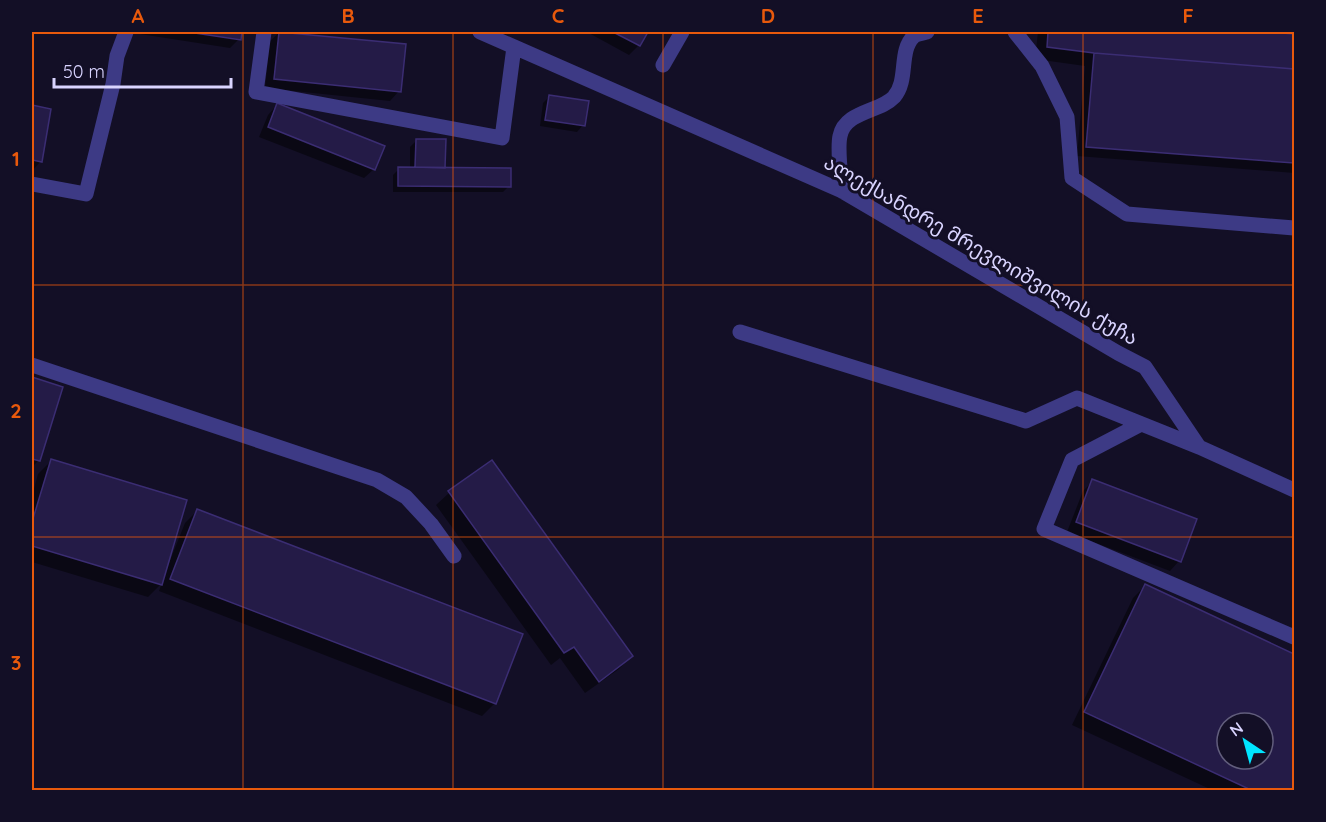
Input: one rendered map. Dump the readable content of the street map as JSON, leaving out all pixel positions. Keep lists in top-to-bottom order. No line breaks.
{"streets":{"lane":["ალექსანდრე მრევლიშვილის ქუჩა"]},"scale_bar":"50 m","north":"top left","grid":{"columns":["A","B","C","D","E","F"],"rows":["1","2","3"]}}
